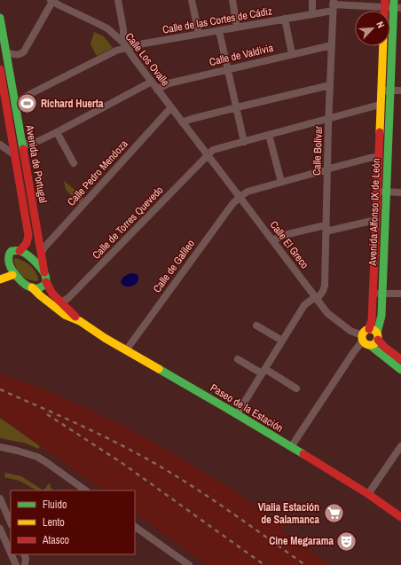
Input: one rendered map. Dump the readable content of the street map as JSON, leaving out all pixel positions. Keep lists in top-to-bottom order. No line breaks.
{"streets":{"main road":["Avenida de Portugal","Avenida Alfonso IX de León","Paseo de la Estación"],"street":["Calle de las Cortes de Cádiz","Calle de Valdivia","Calle Los Ovalle","Calle Bolívar","Calle Pedro Mendoza","Calle de Torres Quevedo","Calle El Greco","Calle de Galileo"]},"crossings":[["Calle de las Cortes de Cádiz","Calle Los Ovalle"],["Calle de las Cortes de Cádiz","Calle Bolívar"],["Calle de las Cortes de Cádiz","Avenida de Portugal"],["Calle de las Cortes de Cádiz","Avenida Alfonso IX de León"],["Calle de Valdivia","Calle Los Ovalle"],["Calle de Valdivia","Calle Bolívar"],["Calle Los Ovalle","Calle Pedro Mendoza"],["Calle Los Ovalle","Calle de Torres Quevedo"],["Calle Los Ovalle","Calle El Greco"],["Calle Bolívar","Calle de Torres Quevedo"],["Calle Bolívar","Calle El Greco"],["Avenida de Portugal","Calle Pedro Mendoza"],["Avenida de Portugal","Paseo de la Estación"],["Avenida Alfonso IX de León","Calle de Torres Quevedo"],["Avenida Alfonso IX de León","Calle El Greco"],["Calle de Torres Quevedo","Calle El Greco"],["Calle de Torres Quevedo","Paseo de la Estación"],["Calle El Greco","Calle de Galileo"],["Calle de Galileo","Paseo de la Estación"]],"places":{"sports":["Richard Huerta"],"supermarket":["Vialia Estación de Salamanca"],"theatre":["Cine Megarama"]},"legend":["Fluido","Lento","Atasco"],"north":"top right"}
